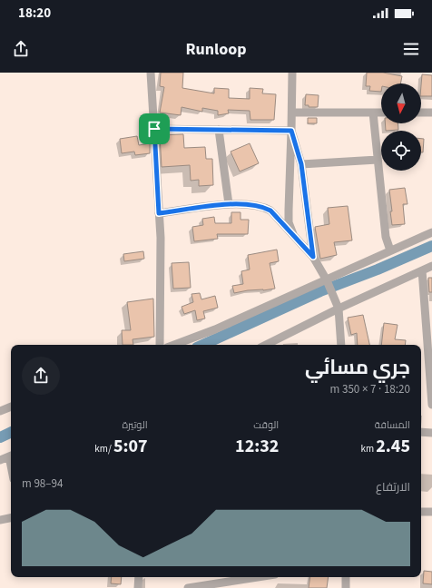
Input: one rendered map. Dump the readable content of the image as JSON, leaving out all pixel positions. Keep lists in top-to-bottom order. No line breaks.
{"north":"bottom","page":{"status":"18:20","header":"Runloop","heading":["جري مسائي","18:20 · 7 × 350 m"],"stats":[["المسافة","2.45 km"],["الوقت","12:32"],["الوتيرة","5:07 /km"]],"chart":["الارتفاع","94–98 m"]}}
